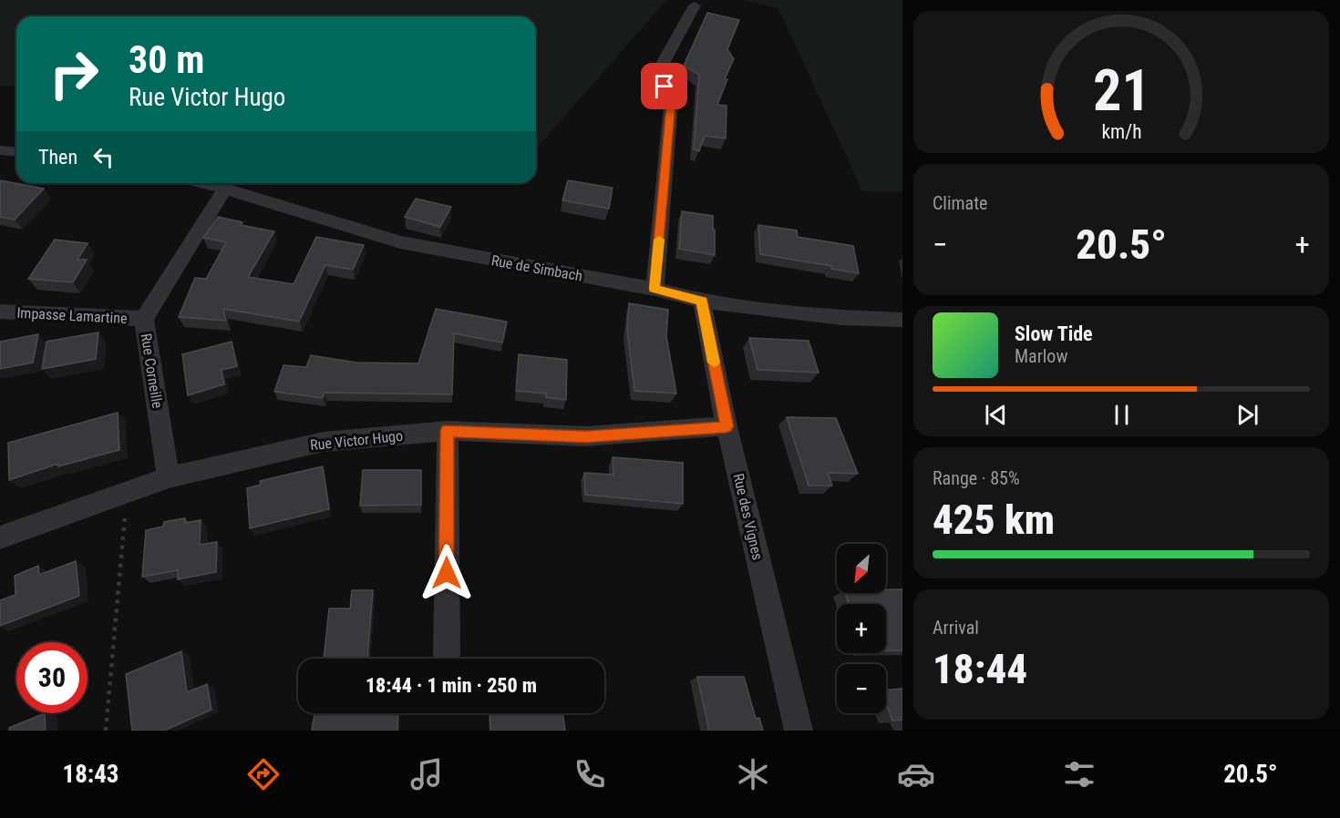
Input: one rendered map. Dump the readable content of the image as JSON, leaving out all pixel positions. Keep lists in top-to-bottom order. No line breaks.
{"streets":{"street":["Rue de Simbach","Impasse Lamartine","Rue Corneille","Rue Victor Hugo","Rue des Vignes"]},"crossings":[["Rue de Simbach","Rue Corneille"],["Rue de Simbach","Rue des Vignes"],["Impasse Lamartine","Rue Corneille"],["Rue Corneille","Rue Victor Hugo"],["Rue Victor Hugo","Rue des Vignes"]],"north":"bottom left","page":{"turn":["30 m","Rue Victor Hugo"],"then":"Then","tile":["Climate",["Range · 85%","425 km"],["Arrival","18:44"]],"heat":["−","20.5°","+"],"song":["Slow Tide","Marlow"],"map_buttons":["+","−"],"limit":"30","trip":"18:44 · 1 min · 250 m","tabs":["18:43","20.5°"],"gauge":["21","km/h"]}}
